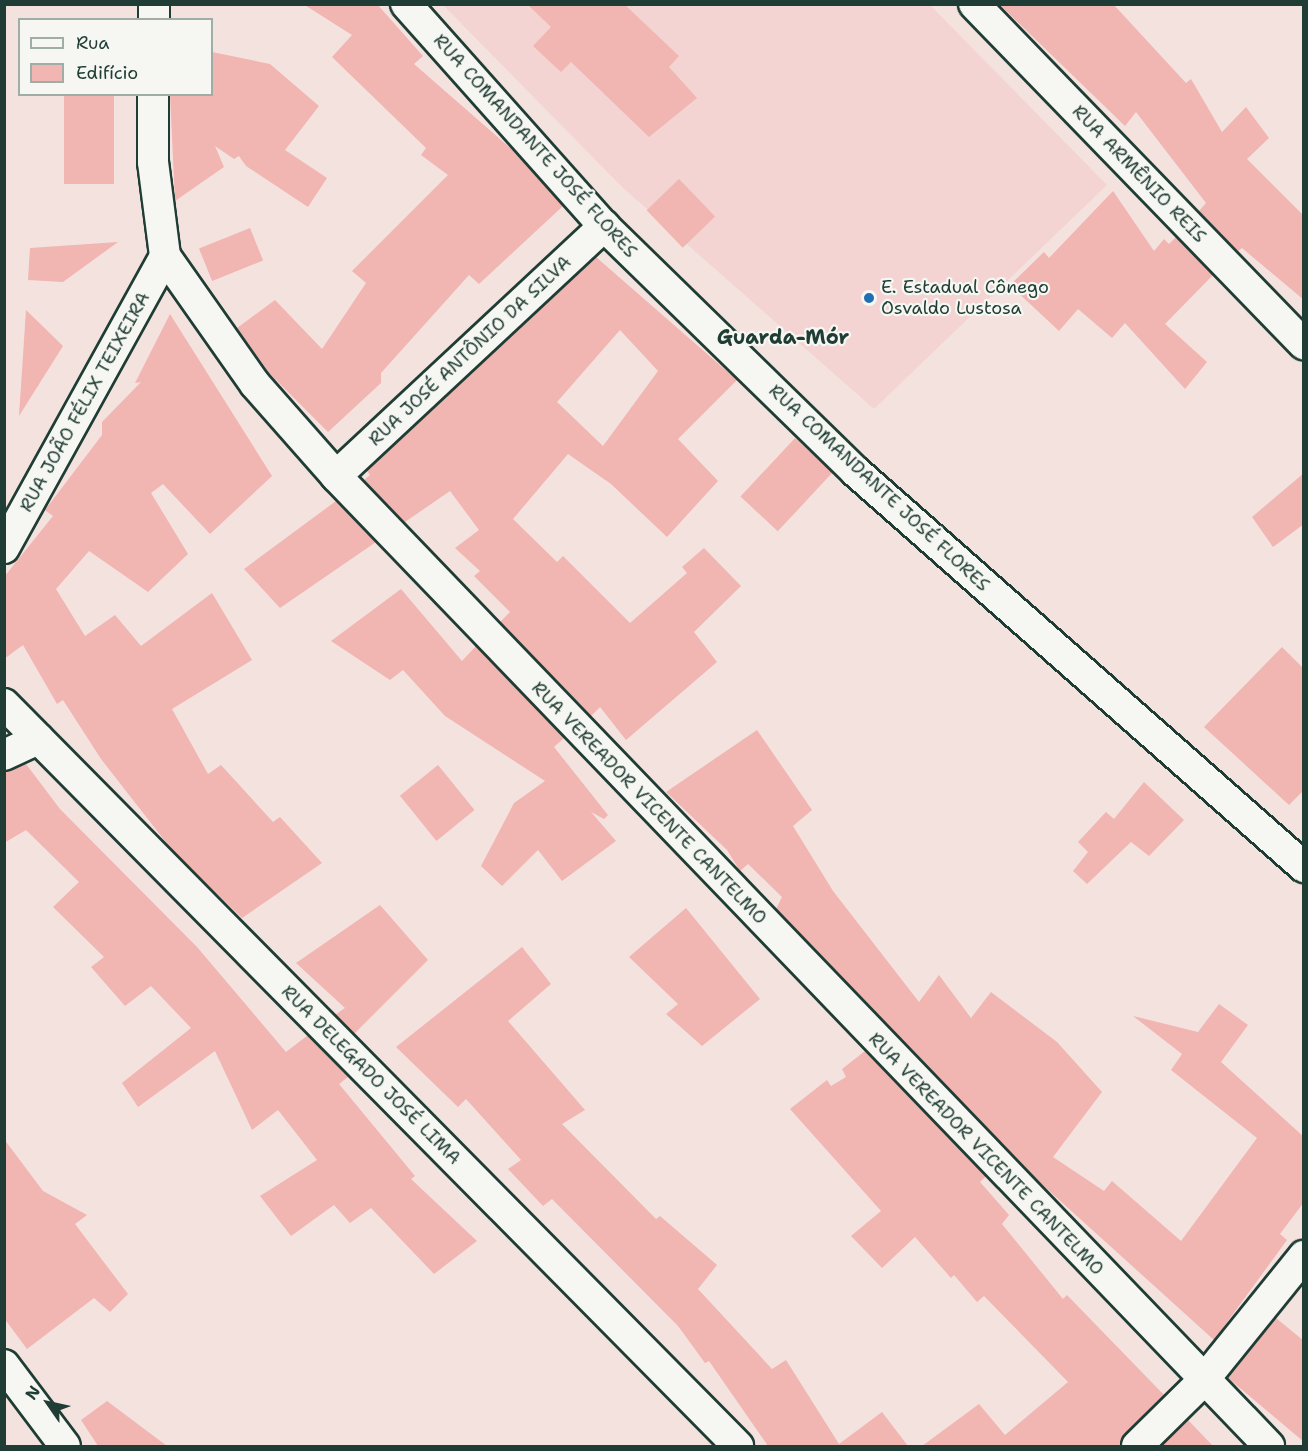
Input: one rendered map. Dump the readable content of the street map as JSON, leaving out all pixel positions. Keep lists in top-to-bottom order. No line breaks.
{"streets":{"street":["RUA COMANDANTE JOSÉ FLORES","RUA ARMÊNIO REIS","RUA JOSÉ ANTÔNIO DA SILVA","RUA JOÃO FÉLIX TEIXEIRA","RUA VEREADOR VICENTE CANTELMO","RUA DELEGADO JOSÉ LIMA"]},"crossings":[["RUA COMANDANTE JOSÉ FLORES","RUA JOSÉ ANTÔNIO DA SILVA"],["RUA JOSÉ ANTÔNIO DA SILVA","RUA VEREADOR VICENTE CANTELMO"],["RUA JOÃO FÉLIX TEIXEIRA","RUA VEREADOR VICENTE CANTELMO"]],"districts":["Guarda-Mór"],"places":["E. Estadual Cônego Osvaldo Lustosa"],"legend":["Rua","Edifício"],"north":"top left"}
